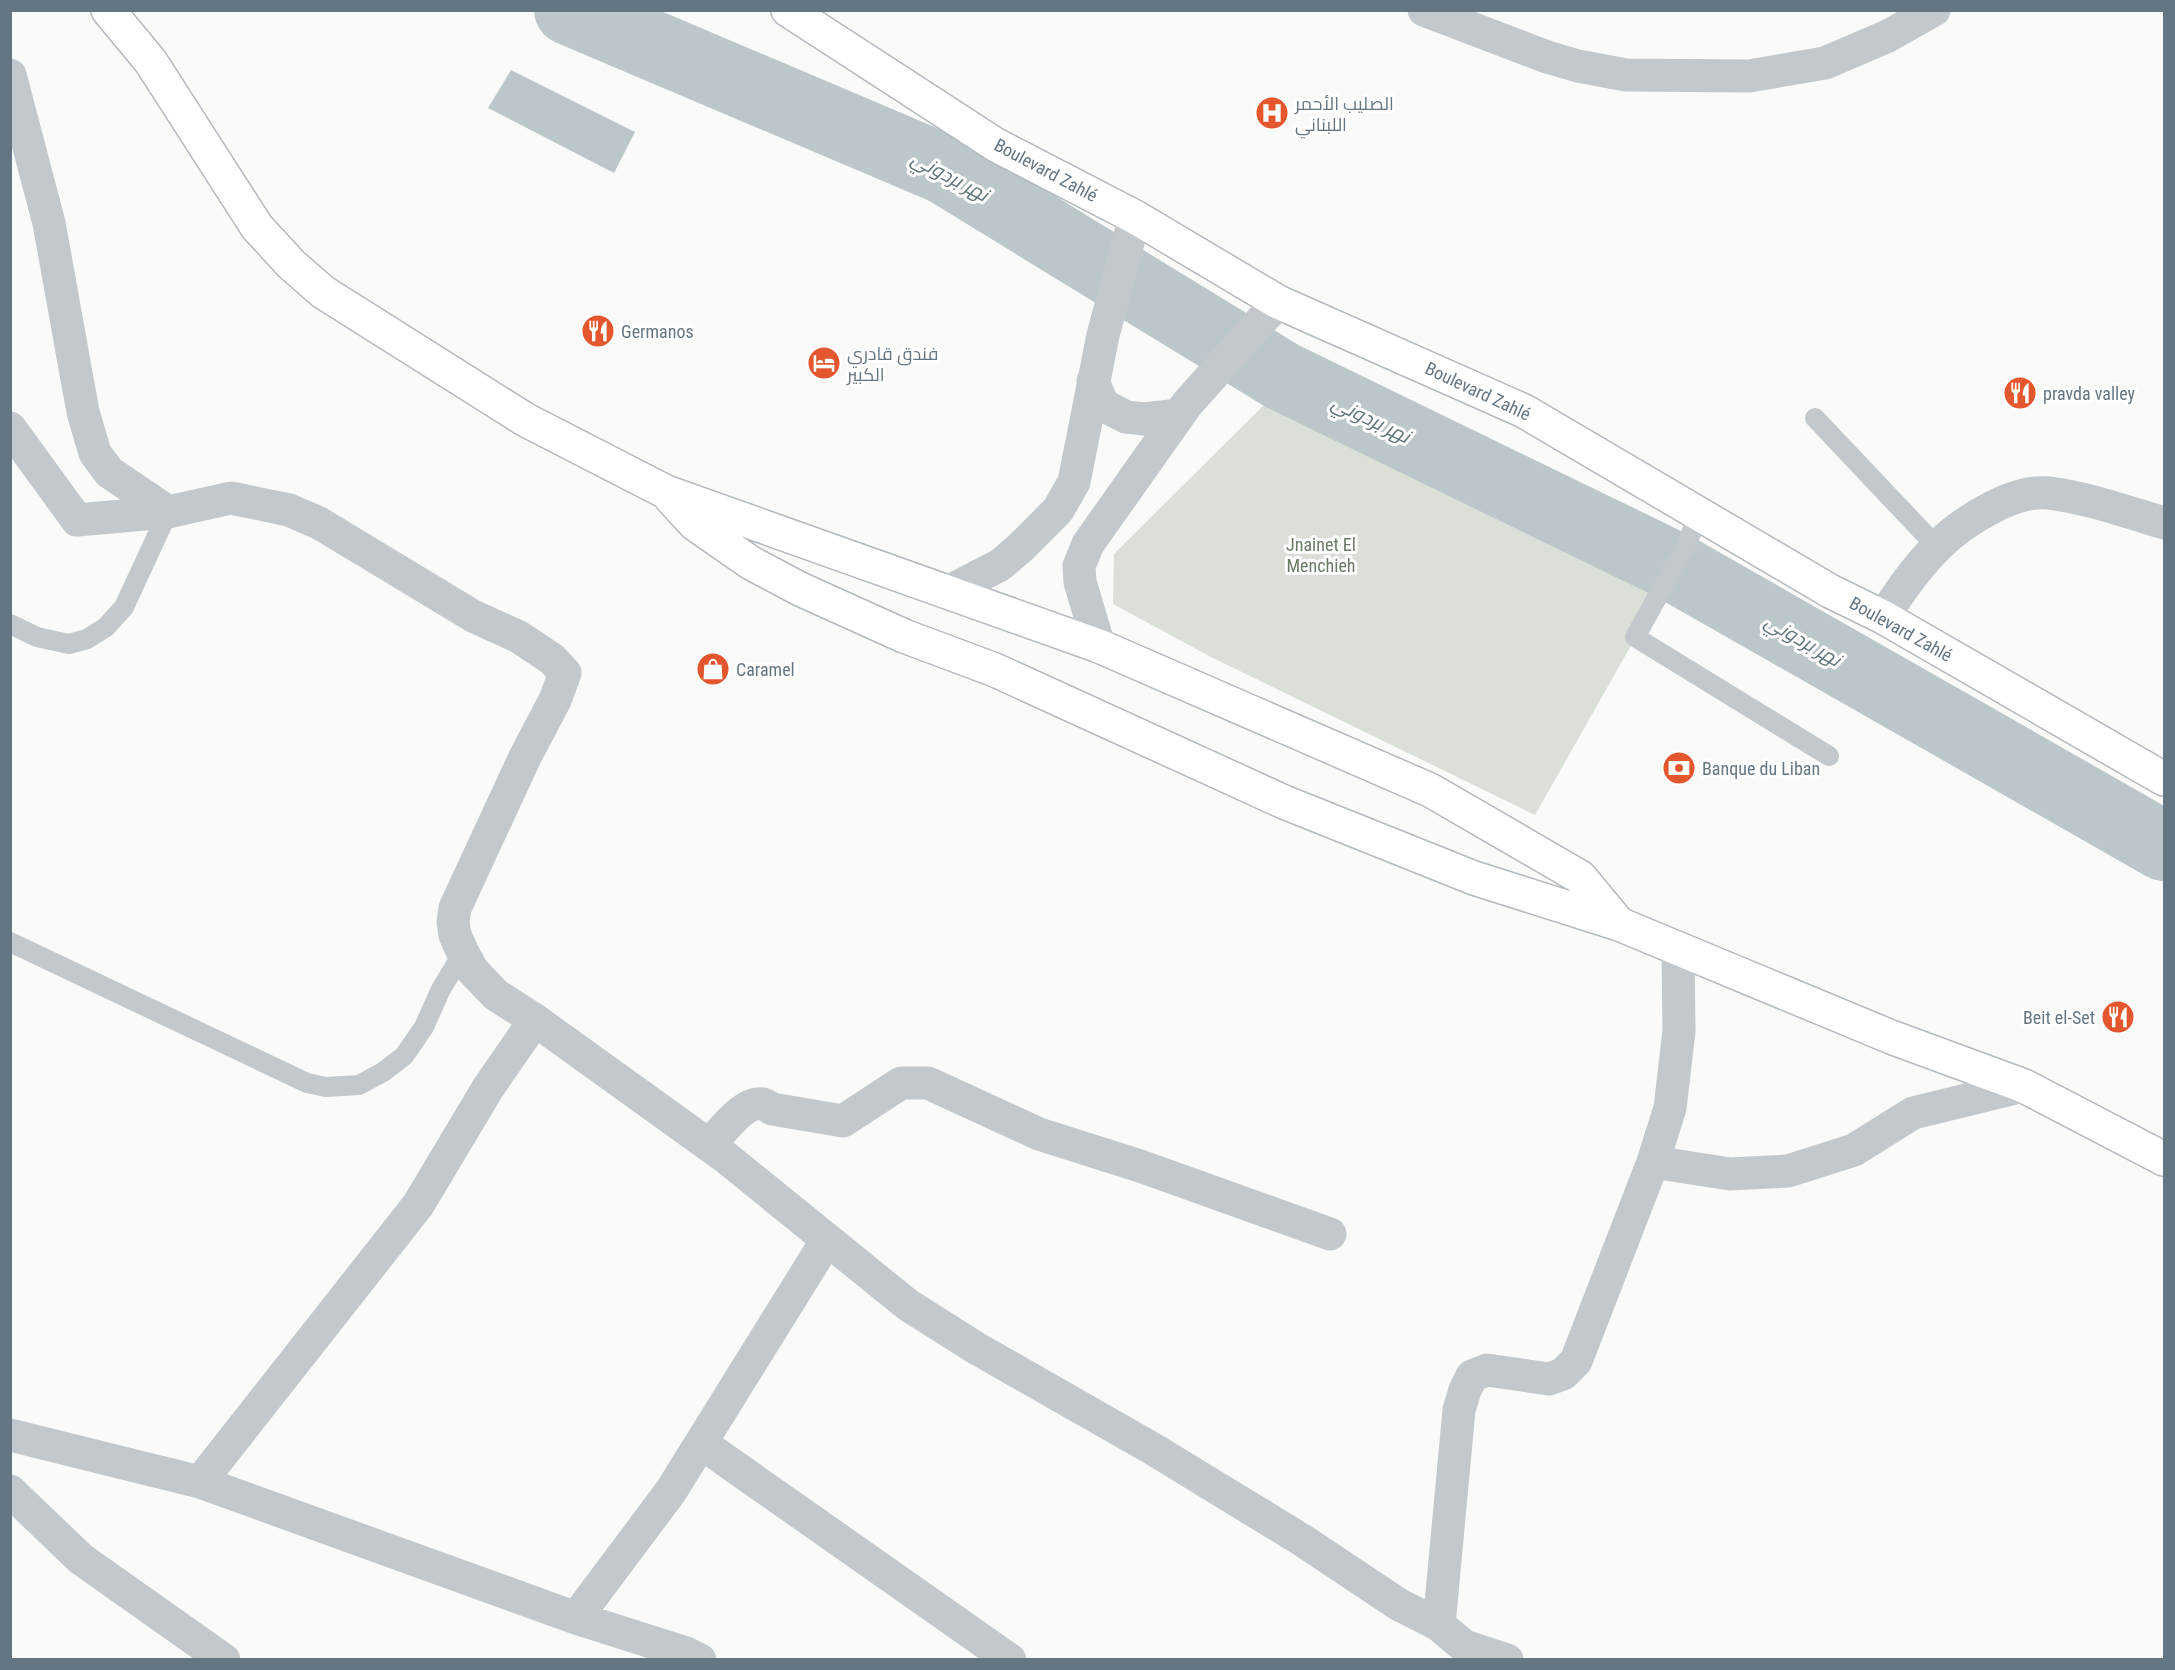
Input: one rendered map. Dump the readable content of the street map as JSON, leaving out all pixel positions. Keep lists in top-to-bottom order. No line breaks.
{"streets":{"main road":["Boulevard Zahlé"]},"water":["نهر بردوني"],"parks":["Jnainet El Menchieh"],"places":{"hospital":["الصليب الأحمر اللبناني"],"restaurant":["Germanos","pravda valley","Beit el-Set"],"hotel":["فندق قادري الكبير"],"shop":["Caramel"],"bank":["Banque du Liban"]}}
